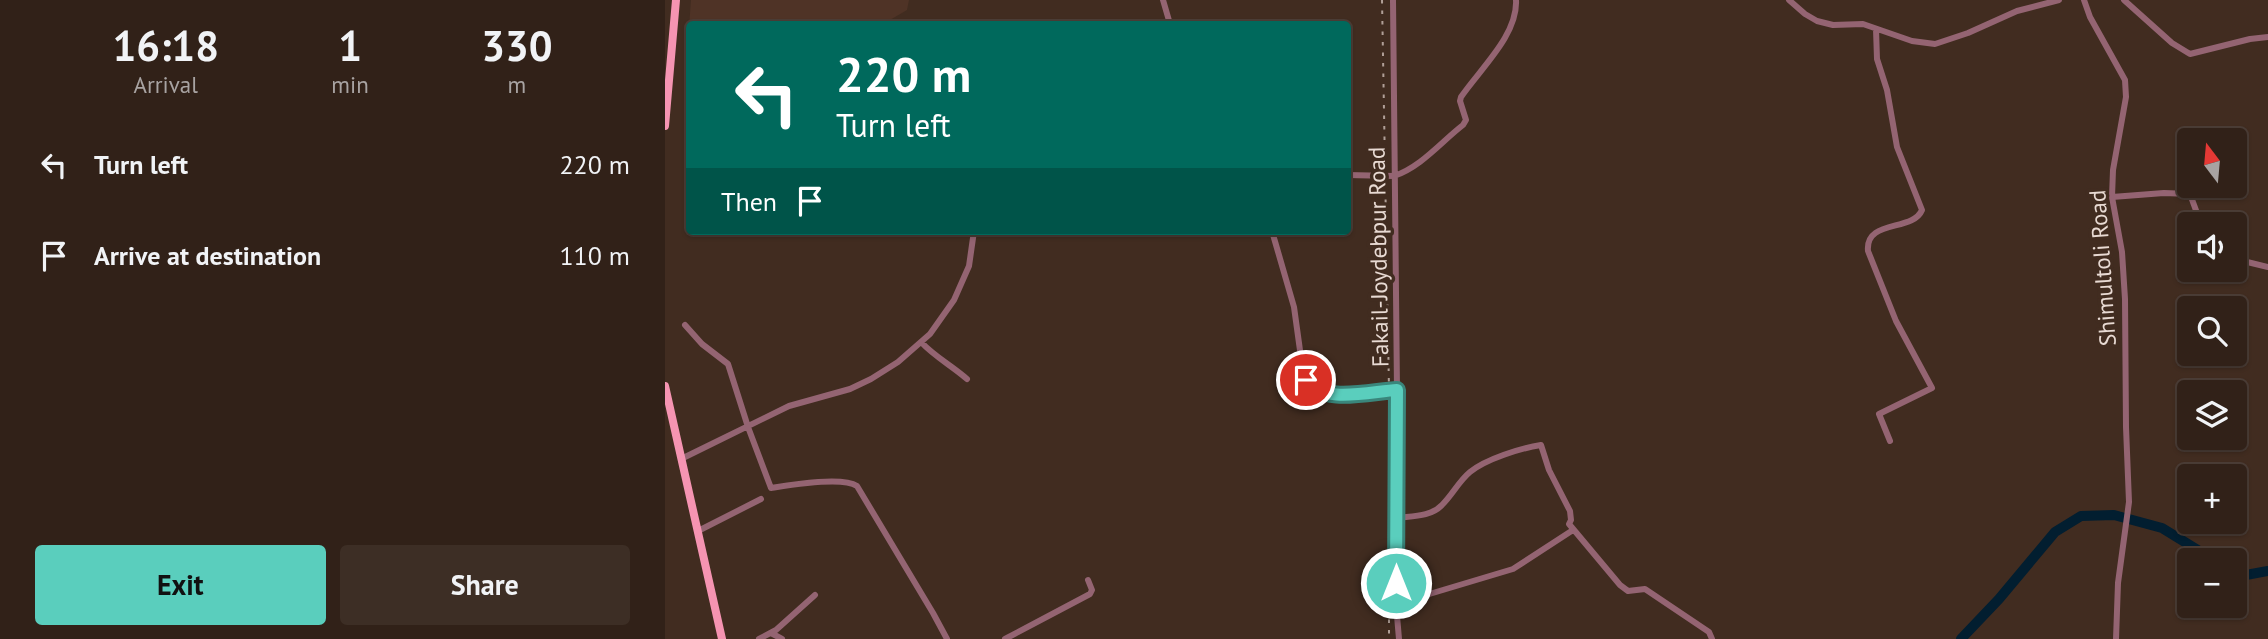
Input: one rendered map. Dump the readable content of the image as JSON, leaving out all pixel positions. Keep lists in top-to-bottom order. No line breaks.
{"streets":{"street":["Fakail-Joydebpur Road","Shimultoli Road"]},"north":"top","page":{"eta":["16:18","Arrival","1","min","330","m"],"turn":["220 m","Turn left"],"list":[{"name":"Turn left","value":"220 m"},{"name":"Arrive at destination","value":"110 m"}],"map_buttons":["+","−"],"then":"Then","buttons":["Exit","Share"]}}
